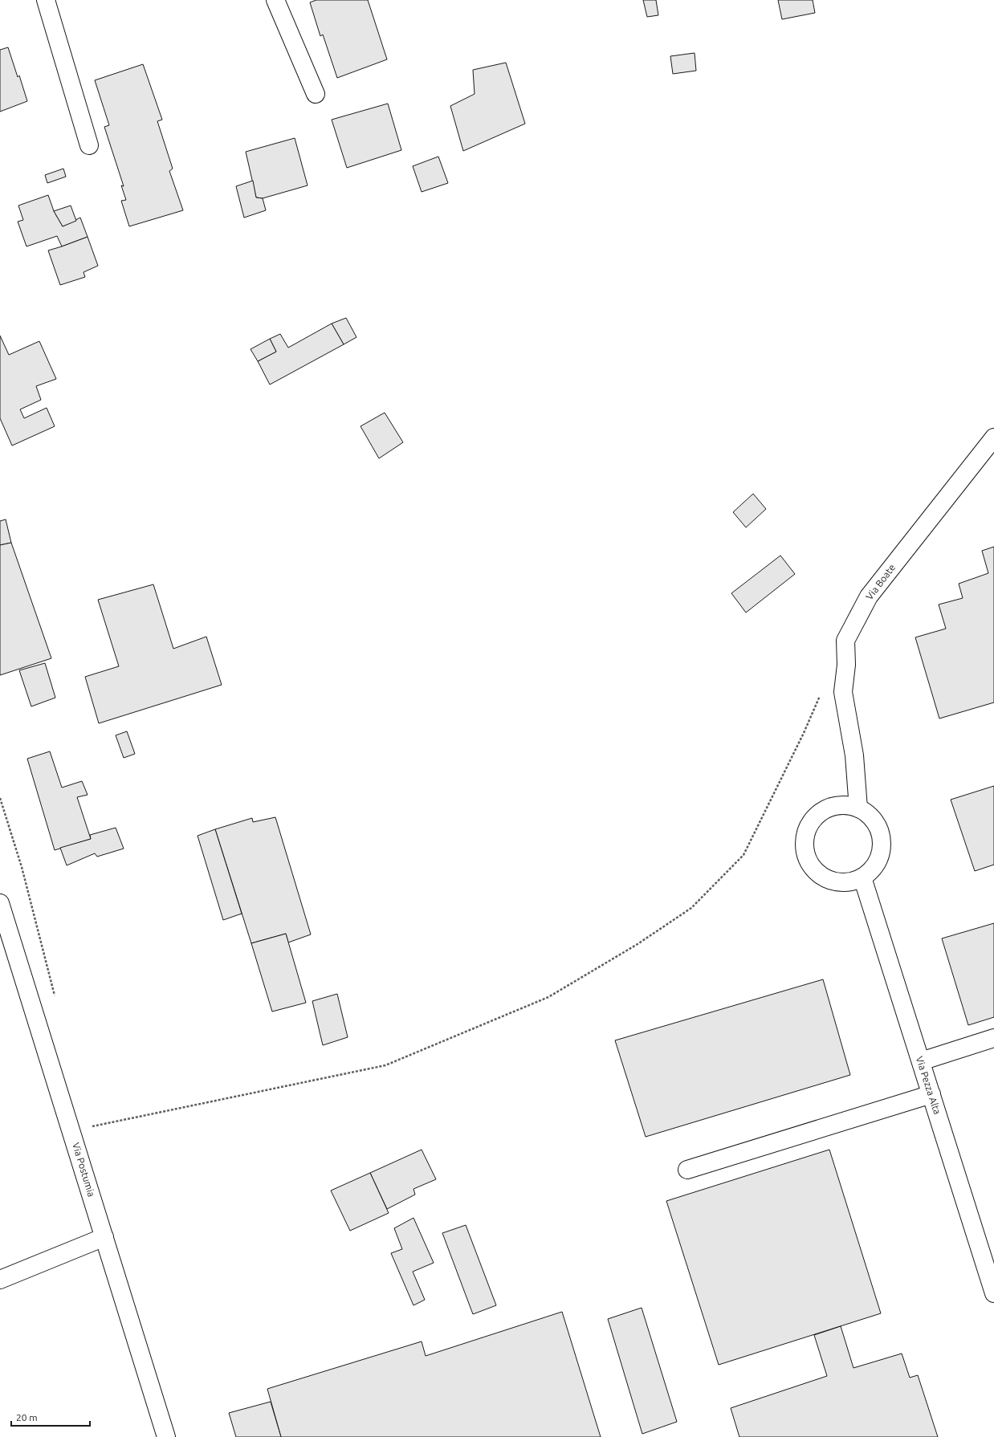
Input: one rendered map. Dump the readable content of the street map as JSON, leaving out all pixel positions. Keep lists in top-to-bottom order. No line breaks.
{"streets":{"street":["Via Boate","Via Pezza Alta","Via Postumia"]},"crossings":[["Via Boate","Via Pezza Alta"]],"scale_bar":"20 m"}
